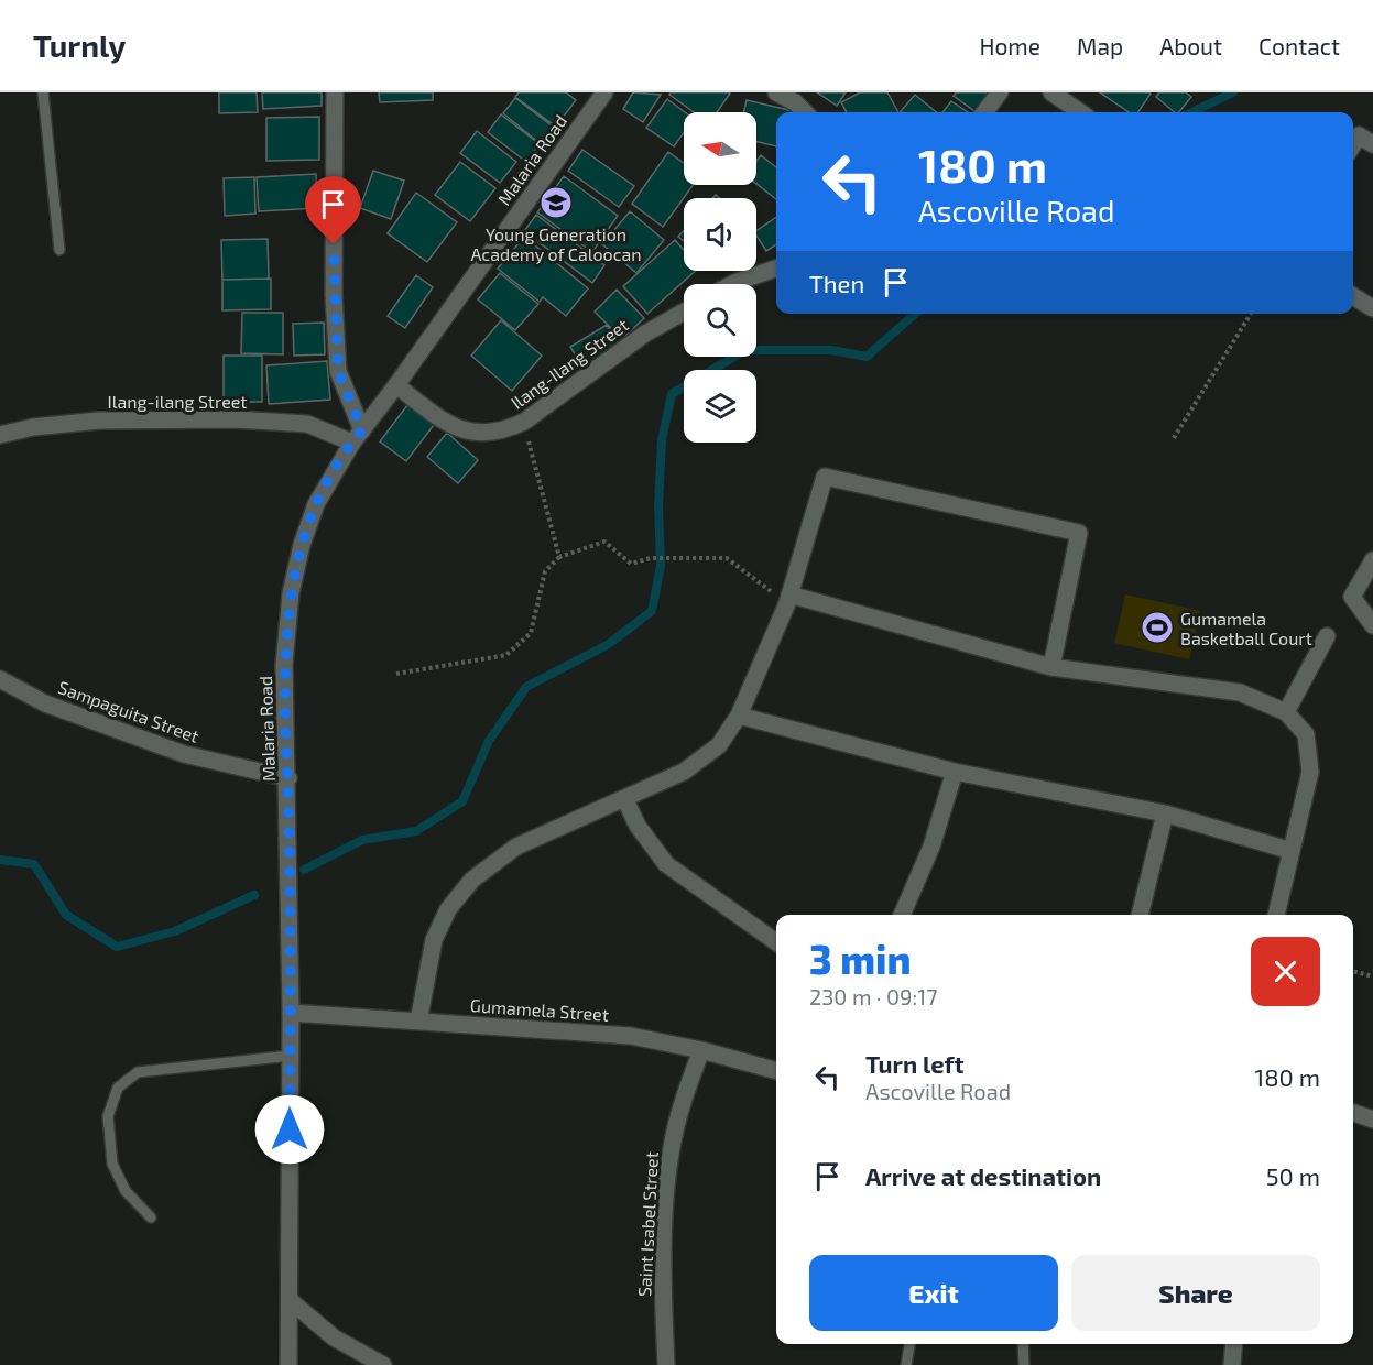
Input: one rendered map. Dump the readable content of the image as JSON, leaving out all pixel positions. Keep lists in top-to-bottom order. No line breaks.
{"streets":{"street":["Malaria Road","Ilang-Ilang Street","Ilang-ilang Street","Sampaguita Street","Gumamela Street","Saint Isabel Street"]},"crossings":[["Malaria Road","Ilang-Ilang Street"],["Malaria Road","Ilang-ilang Street"],["Malaria Road","Sampaguita Street"],["Malaria Road","Gumamela Street"],["Gumamela Street","Saint Isabel Street"]],"places":{"school or university":["Young Generation Academy of Caloocan"],"sports":["Gumamela Basketball Court"]},"north":"left","page":{"header":"Turnly","nav":["Home","Map","About","Contact"],"turn":["180 m","Ascoville Road"],"then":"Then","heading":["3 min","230 m · 09:17"],"list":[{"name":"Turn left","note":"Ascoville Road","value":"180 m"},{"name":"Arrive at destination","value":"50 m"}],"buttons":["Exit","Share"]}}
